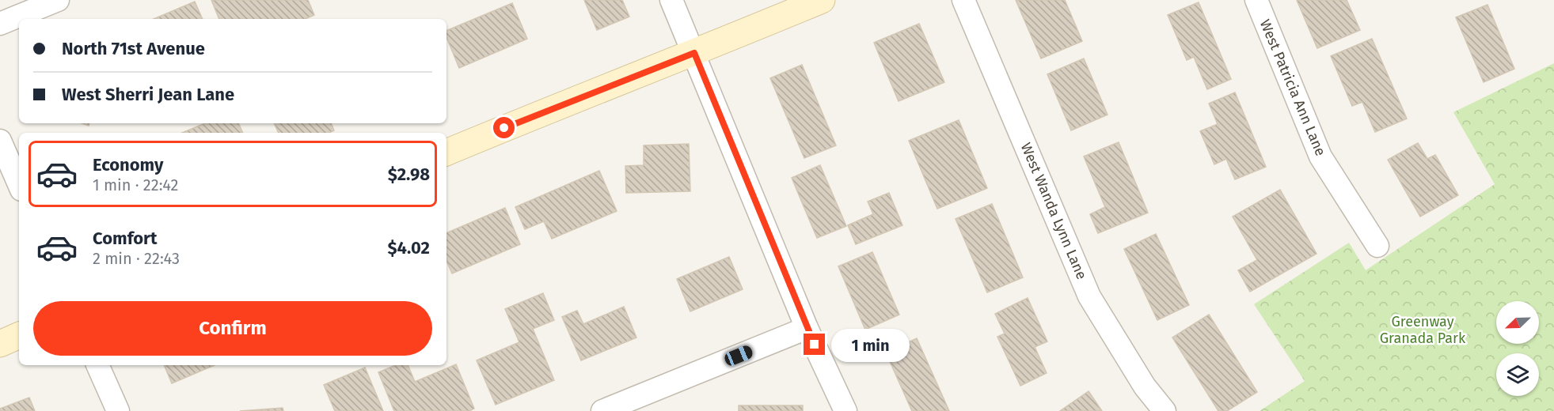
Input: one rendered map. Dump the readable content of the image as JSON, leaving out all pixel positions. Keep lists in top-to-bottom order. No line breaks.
{"streets":{"street":["West Patricia Ann Lane","West Wanda Lynn Lane"]},"parks":["Greenway Granada Park"],"north":"bottom left","page":{"banner":["North 71st Avenue","West Sherri Jean Lane"],"list":[{"name":"Economy","note":"1 min · 22:42","value":"$2.98"},{"name":"Comfort","note":"2 min · 22:43","value":"$4.02"}],"buttons":"Confirm","bubble":"1 min"}}
